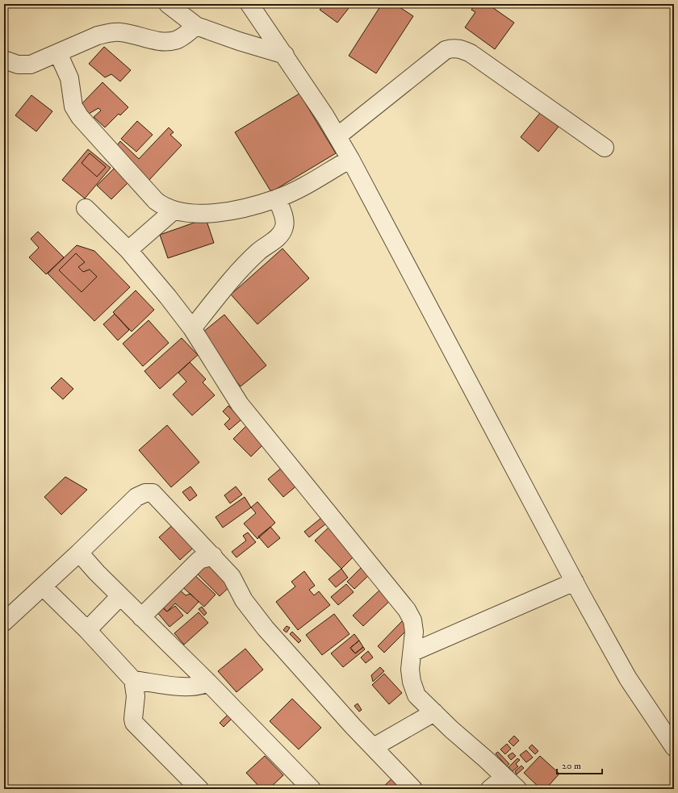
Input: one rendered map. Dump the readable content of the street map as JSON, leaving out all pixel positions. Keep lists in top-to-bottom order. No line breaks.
{"scale_bar":"20 m"}
